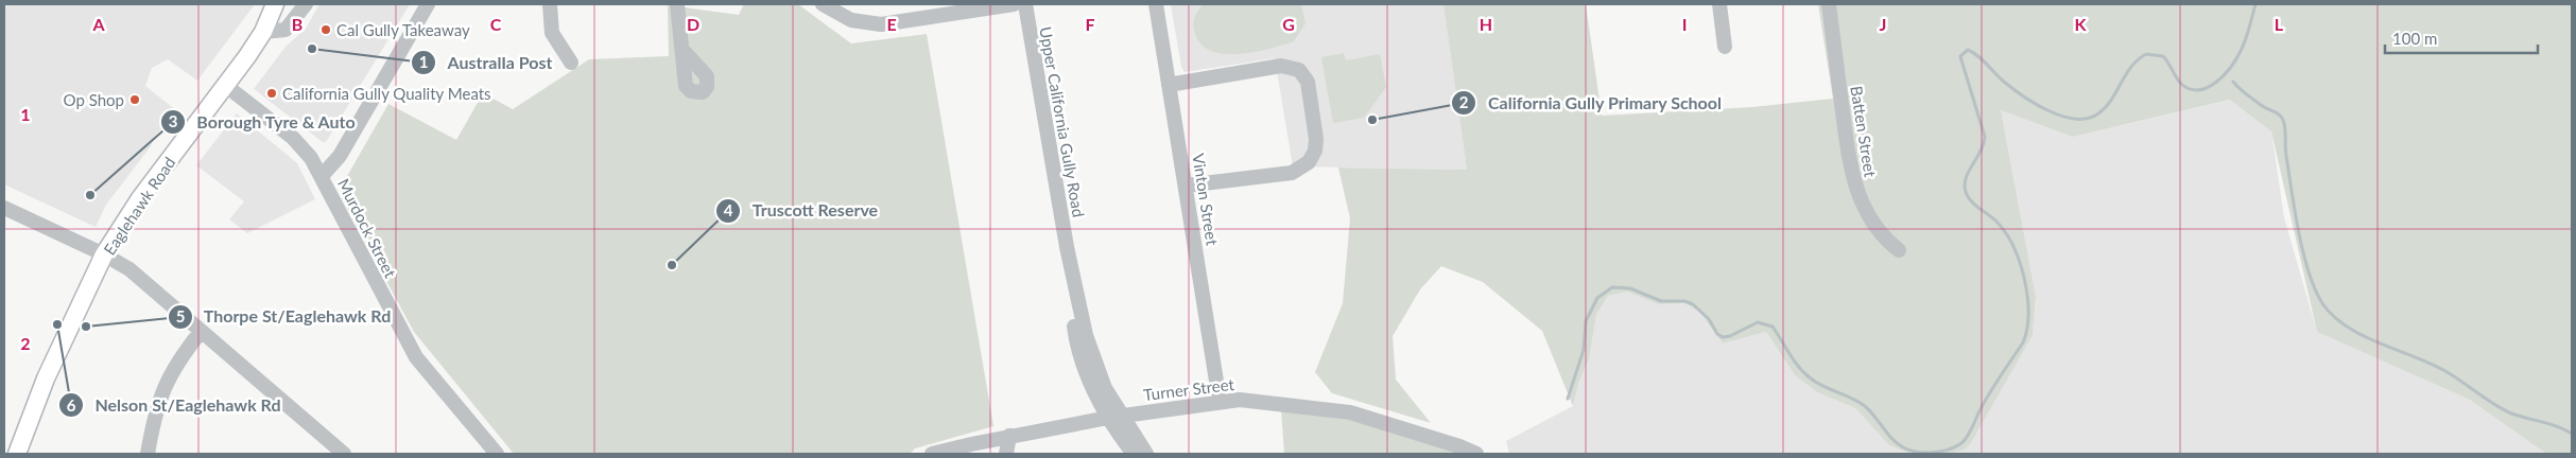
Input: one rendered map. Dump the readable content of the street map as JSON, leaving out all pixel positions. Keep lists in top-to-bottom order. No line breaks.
{"streets":{"main road":["Eaglehawk Road"],"street":["Upper California Gully Road","Batten Street","Vinton Street","Murdock Street","Turner Street"]},"crossings":[["Upper California Gully Road","Turner Street"],["Vinton Street","Turner Street"],["Eaglehawk Road","Murdock Street"]],"places":["Cal Gully Takeaway","AustralIa Post","California Gully Quality Meats","Op Shop","California Gully Primary School","Borough Tyre & Auto","Truscott Reserve","Nelson St/Eaglehawk Rd","Thorpe St/Eaglehawk Rd"],"scale_bar":"100 m","grid":{"columns":["A","B","C","D","E","F","G","H","I","J","K","L"],"rows":["1","2"]}}
